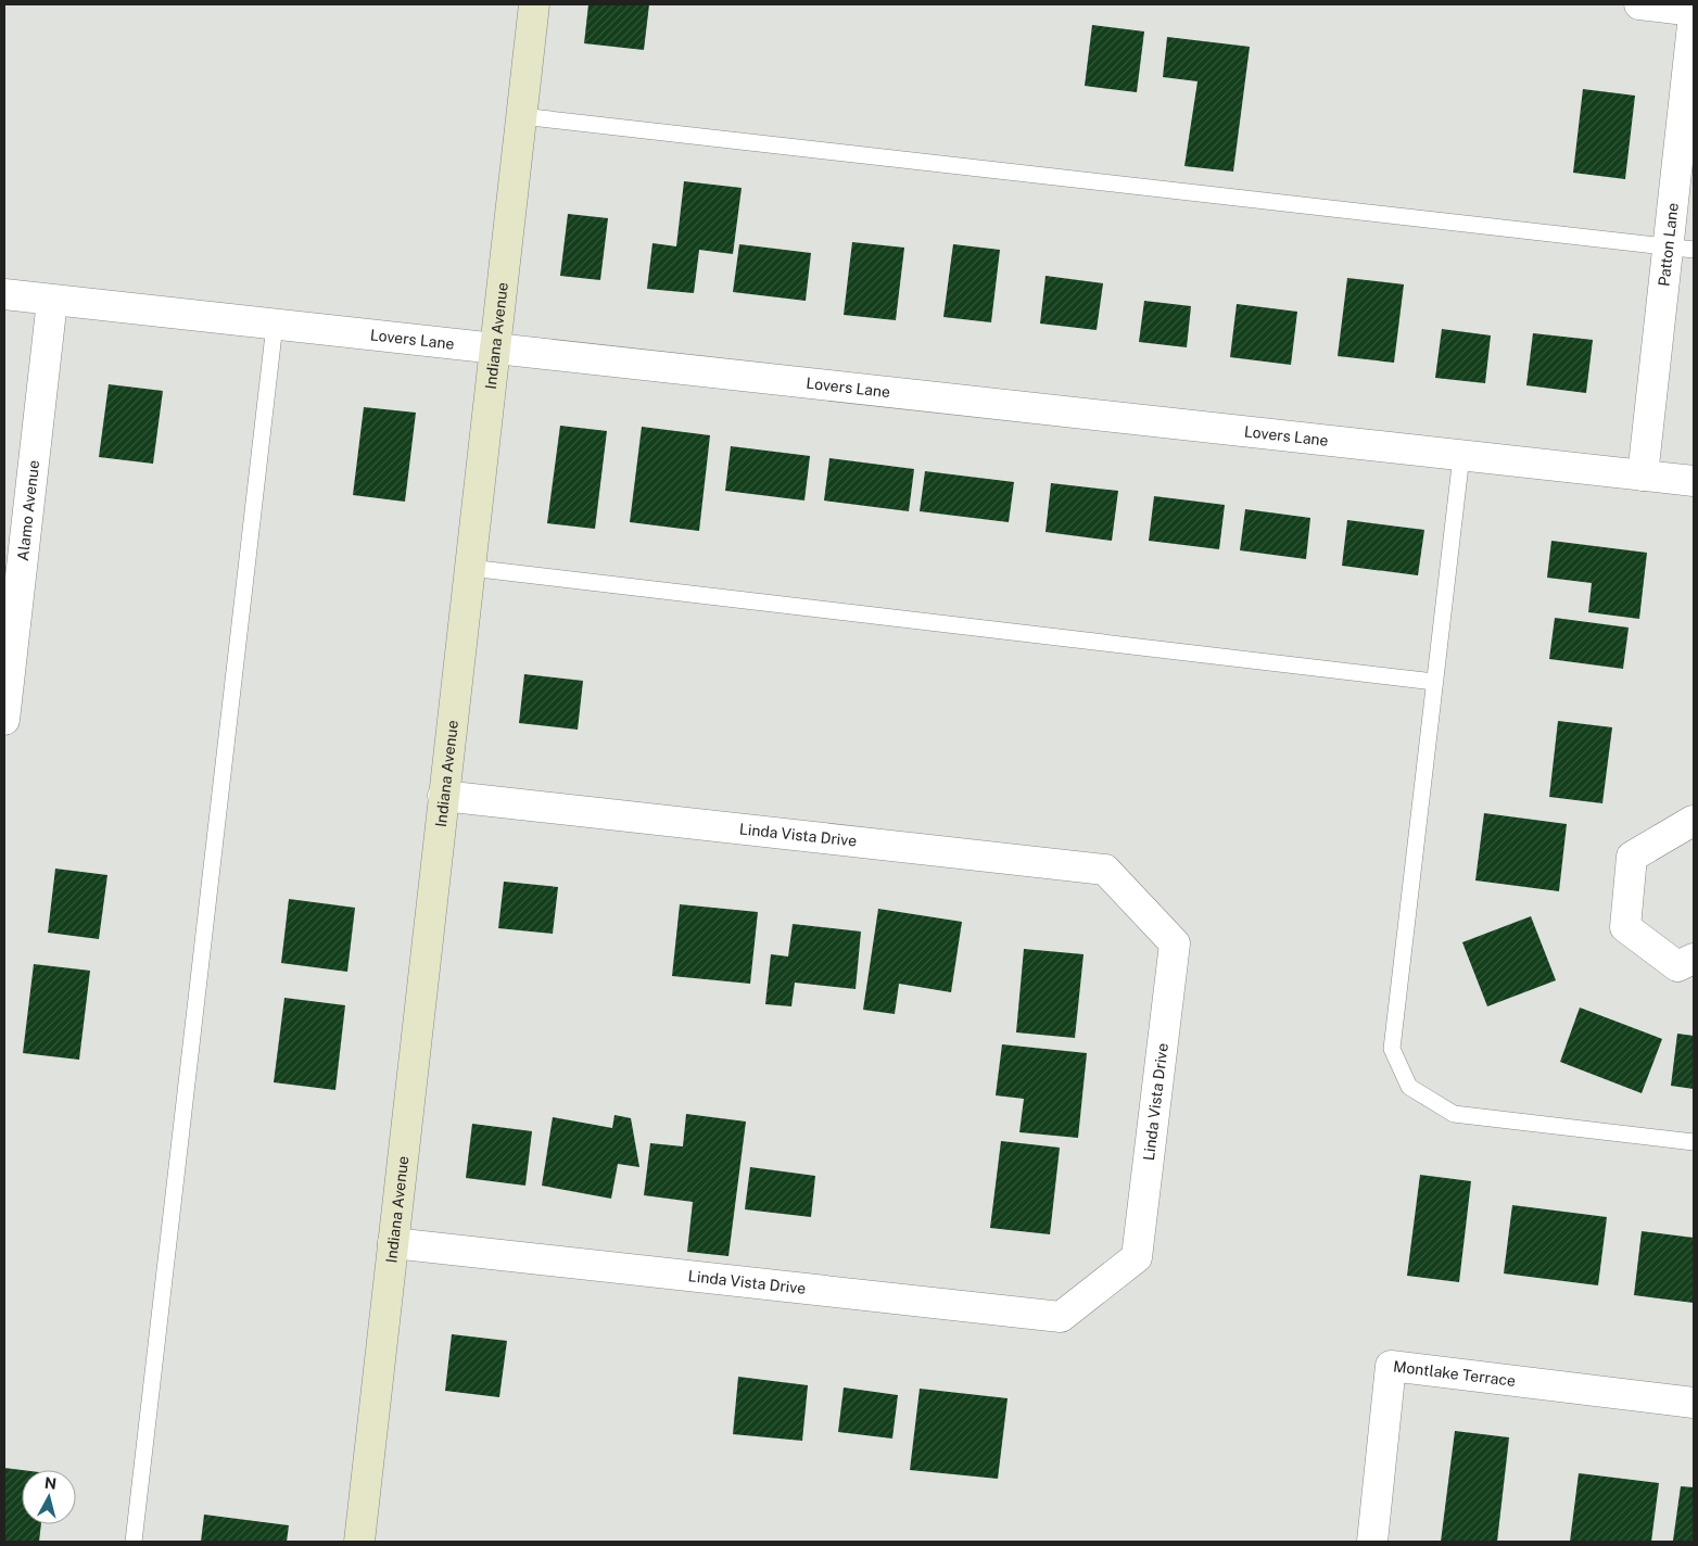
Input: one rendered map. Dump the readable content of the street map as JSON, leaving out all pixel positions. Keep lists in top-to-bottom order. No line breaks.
{"streets":{"street":["Patton Lane","Indiana Avenue","Lovers Lane","Alamo Avenue","Linda Vista Drive","Montlake Terrace"]},"crossings":[["Patton Lane","Lovers Lane"],["Indiana Avenue","Lovers Lane"],["Indiana Avenue","Linda Vista Drive"],["Lovers Lane","Alamo Avenue"]],"north":"top"}
